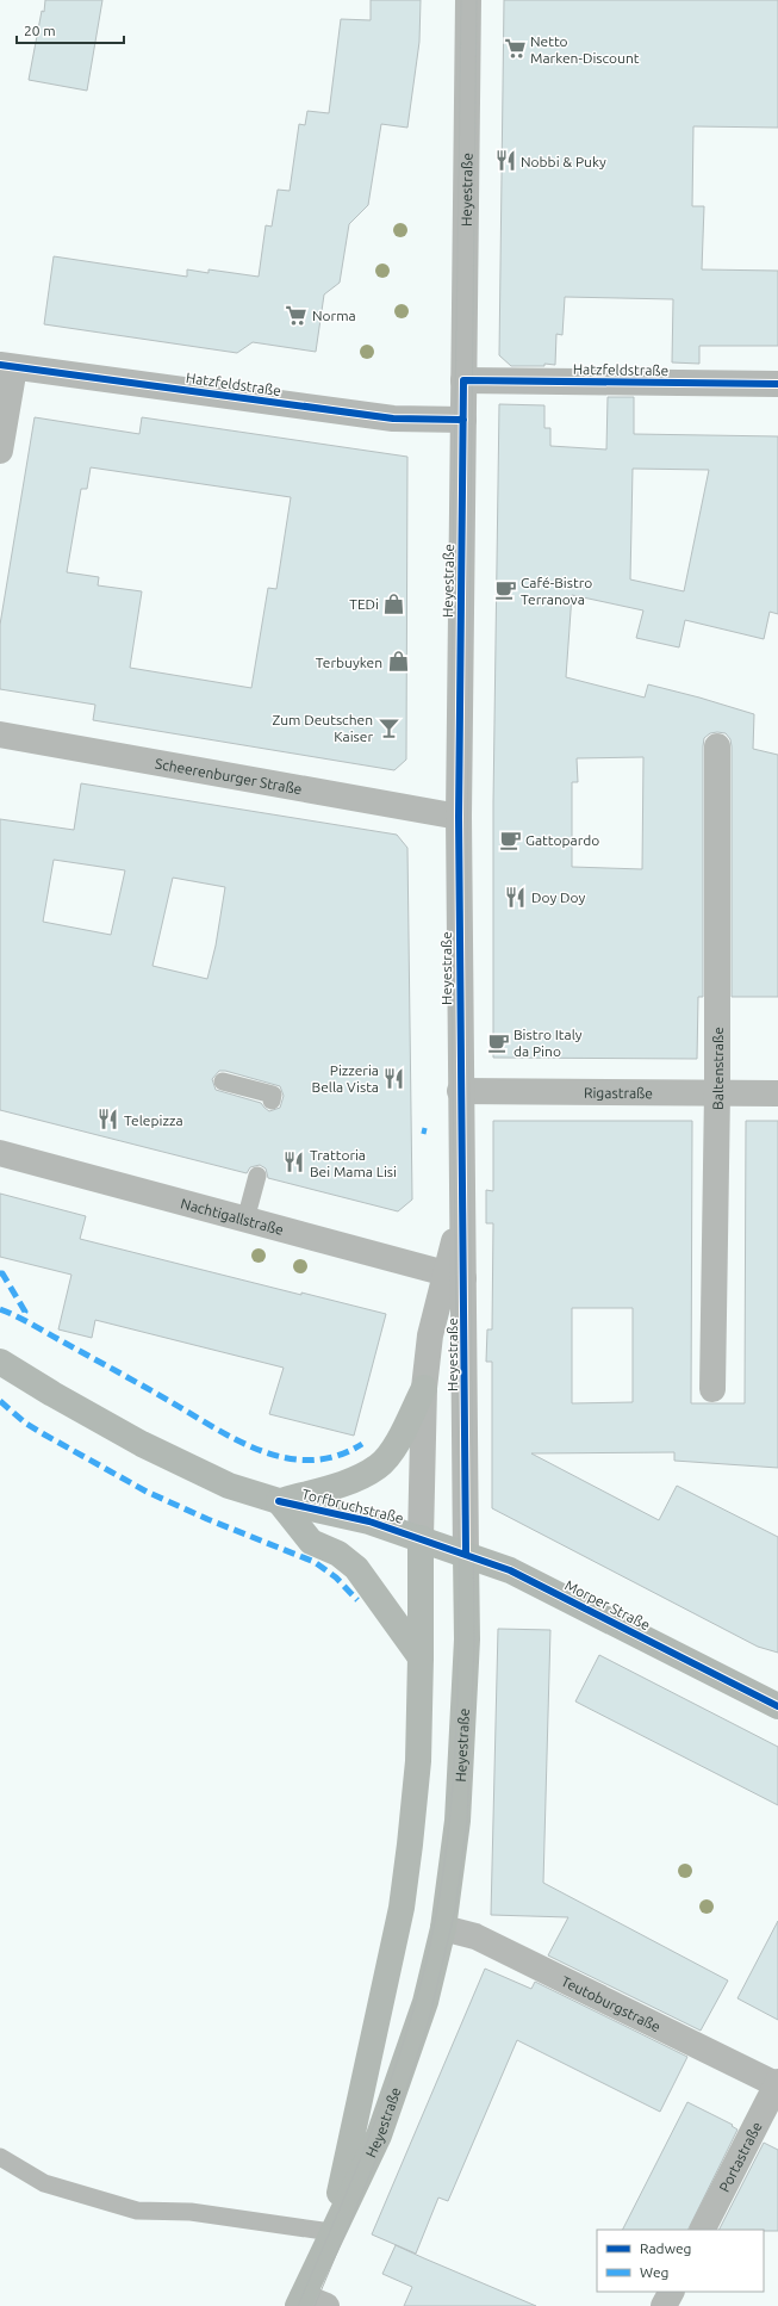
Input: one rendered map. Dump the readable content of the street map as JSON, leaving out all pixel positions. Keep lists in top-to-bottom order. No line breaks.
{"streets":{"main road":["Heyestraße","Torfbruchstraße","Morper Straße"],"street":["Hatzfeldstraße","Scheerenburger Straße","Baltenstraße","Rigastraße","Nachtigallstraße","Teutoburgstraße","Portastraße"]},"crossings":[["Heyestraße","Hatzfeldstraße"],["Heyestraße","Scheerenburger Straße"],["Heyestraße","Rigastraße"],["Heyestraße","Nachtigallstraße"],["Heyestraße","Torfbruchstraße"],["Heyestraße","Morper Straße"],["Heyestraße","Teutoburgstraße"],["Baltenstraße","Rigastraße"],["Torfbruchstraße","Morper Straße"],["Teutoburgstraße","Portastraße"]],"places":{"supermarket":["Netto Marken-Discount","Norma"],"restaurant":["Nobbi & Puky","Doy Doy","Pizzeria Bella Vista","Telepizza","Trattoria Bei Mama Lisi"],"cafe":["Café-Bistro Terranova","Gattopardo","Bistro Italy da Pino"],"shop":["TEDi","Terbuyken"],"bar":["Zum Deutschen Kaiser"]},"legend":["Radweg","Weg"],"scale_bar":"20 m"}
